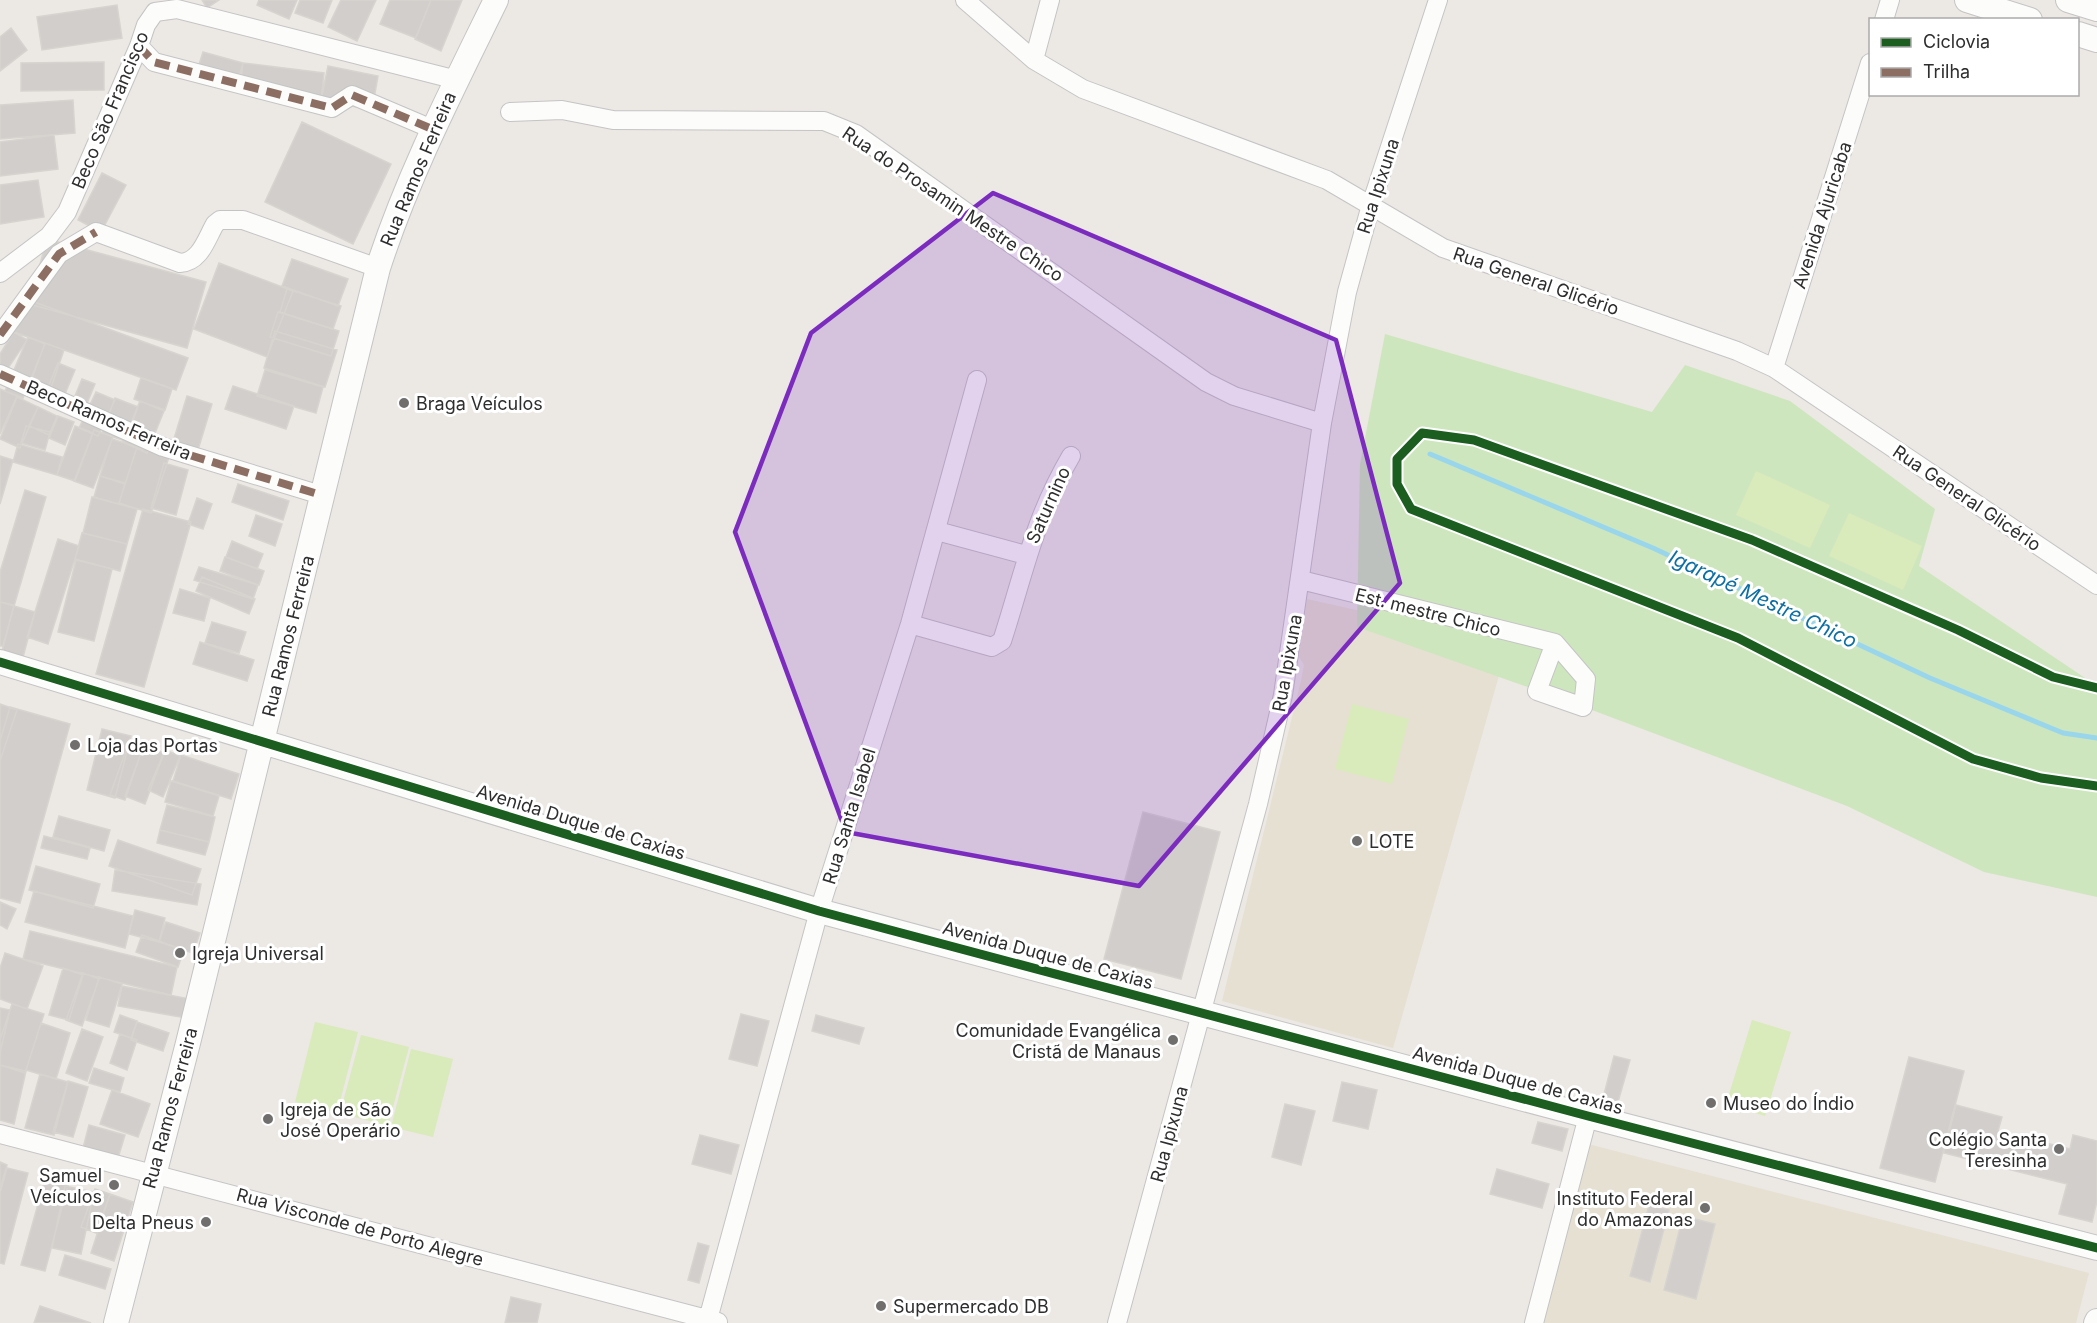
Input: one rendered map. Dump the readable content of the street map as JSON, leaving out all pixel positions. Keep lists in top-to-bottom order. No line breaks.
{"streets":{"street":["Beco São Francisco","Rua Ramos Ferreira","Rua Ipixuna","Rua do Prosamin Mestre Chico","Avenida Ajuricaba","Rua General Glicério","Beco Ramos Ferreira","Saturnino","Est. mestre Chico","Rua Santa Isabel","Avenida Duque de Caxias","Rua Visconde de Porto Alegre"]},"crossings":[["Beco São Francisco","Rua Ramos Ferreira"],["Rua Ramos Ferreira","Beco Ramos Ferreira"],["Rua Ramos Ferreira","Avenida Duque de Caxias"],["Rua Ramos Ferreira","Rua Visconde de Porto Alegre"],["Rua Ipixuna","Rua do Prosamin Mestre Chico"],["Rua Ipixuna","Rua General Glicério"],["Rua Ipixuna","Est. mestre Chico"],["Rua Ipixuna","Avenida Duque de Caxias"],["Avenida Ajuricaba","Rua General Glicério"],["Saturnino","Rua Santa Isabel"],["Rua Santa Isabel","Avenida Duque de Caxias"],["Rua Santa Isabel","Rua Visconde de Porto Alegre"]],"water":["Igarapé Mestre Chico"],"places":["Braga Veículos","Loja das Portas","LOTE","Igreja Universal","Comunidade Evangélica Cristã de Manaus","Museo do Índio","Igreja de São José Operário","Colégio Santa Teresinha","Samuel Veículos","Instituto Federal do Amazonas","Delta Pneus","Supermercado DB"],"legend":["Ciclovia","Trilha"]}
